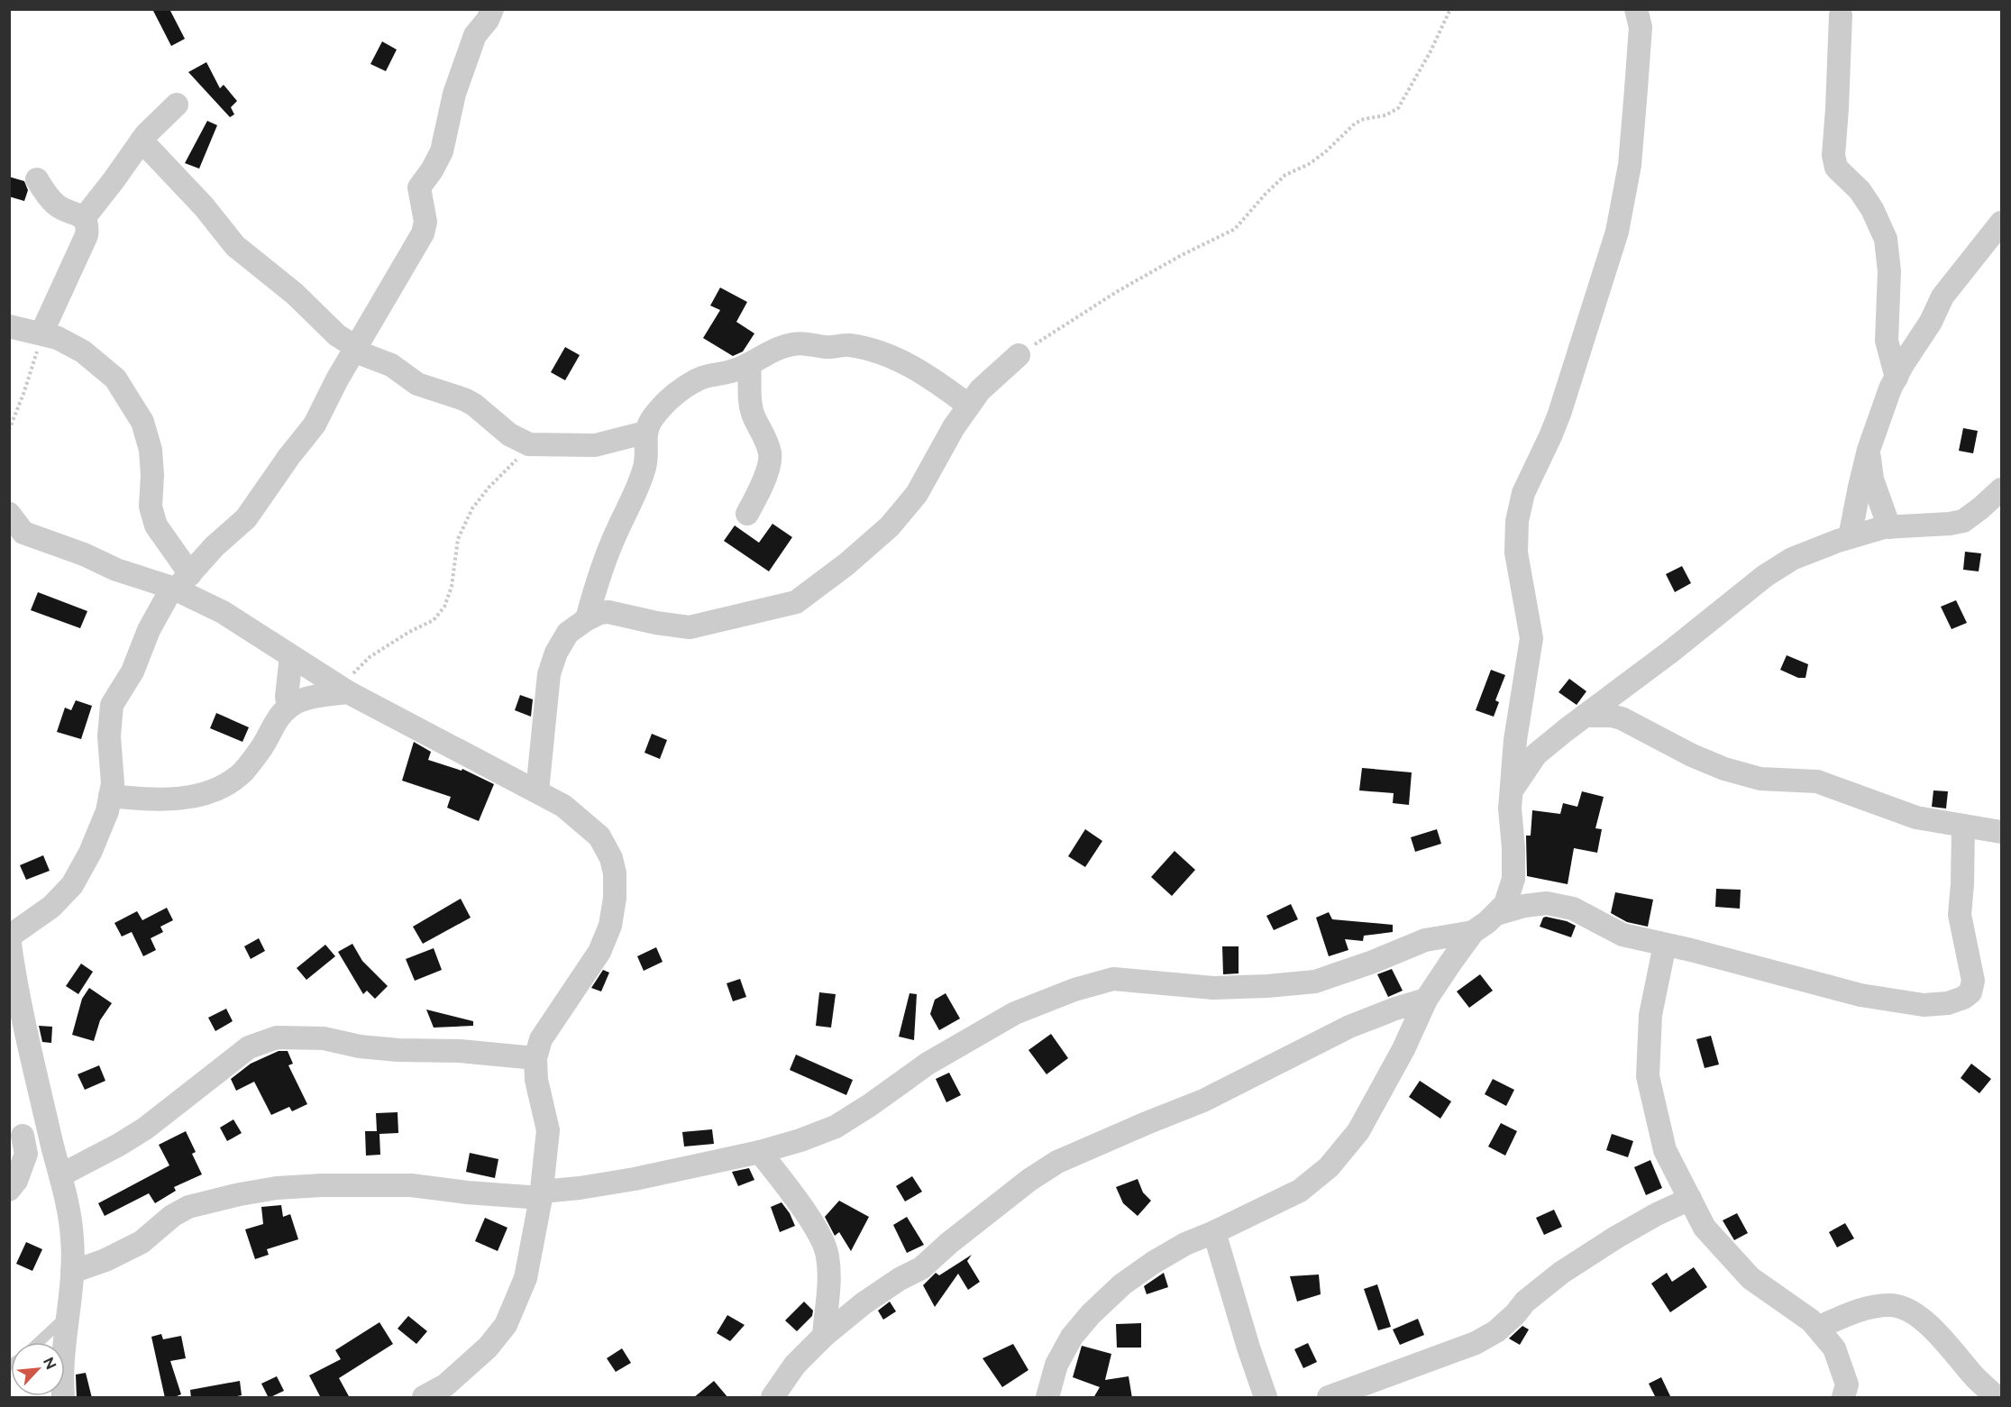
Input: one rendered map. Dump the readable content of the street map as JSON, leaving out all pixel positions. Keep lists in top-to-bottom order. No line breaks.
{"north":"top right"}
